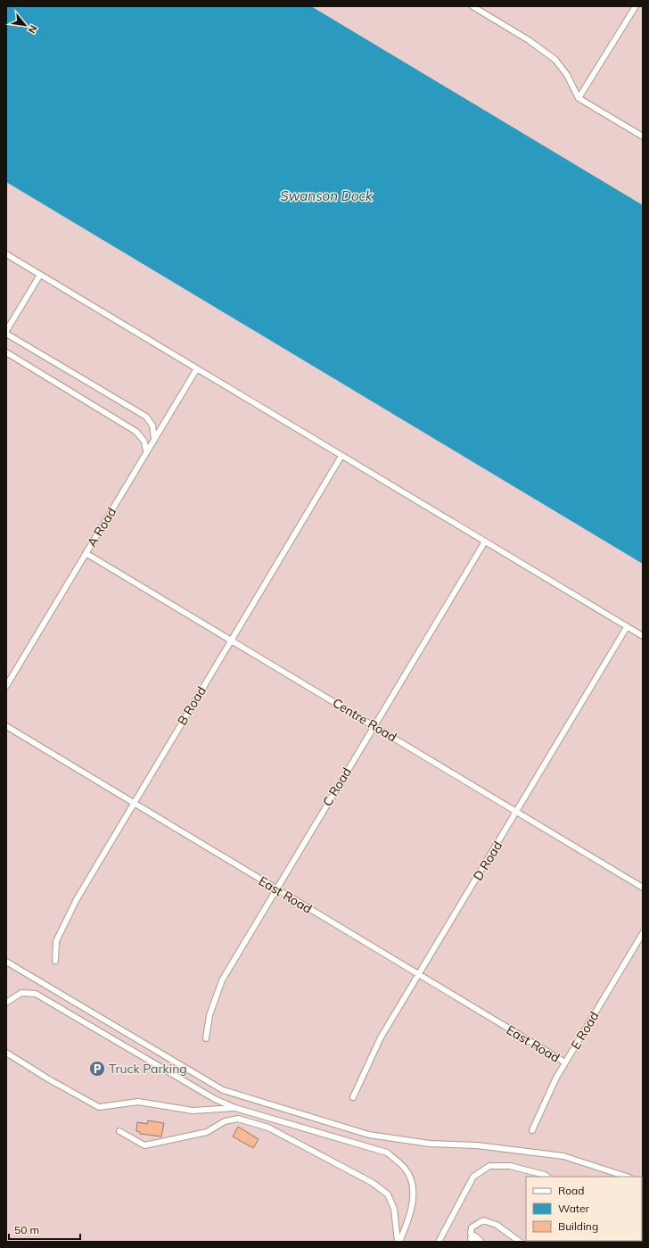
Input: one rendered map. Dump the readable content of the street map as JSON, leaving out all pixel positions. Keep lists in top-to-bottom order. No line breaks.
{"streets":{"lane":["A Road","B Road","Centre Road","C Road","D Road","East Road","E Road"]},"crossings":[["A Road","Centre Road"],["B Road","Centre Road"],["B Road","East Road"],["Centre Road","C Road"],["Centre Road","D Road"],["C Road","East Road"],["D Road","East Road"],["East Road","E Road"]],"water":["Swanson Dock"],"places":{"parking":["Truck Parking"]},"legend":["Road","Water","Building"],"scale_bar":"50 m","north":"bottom right"}
